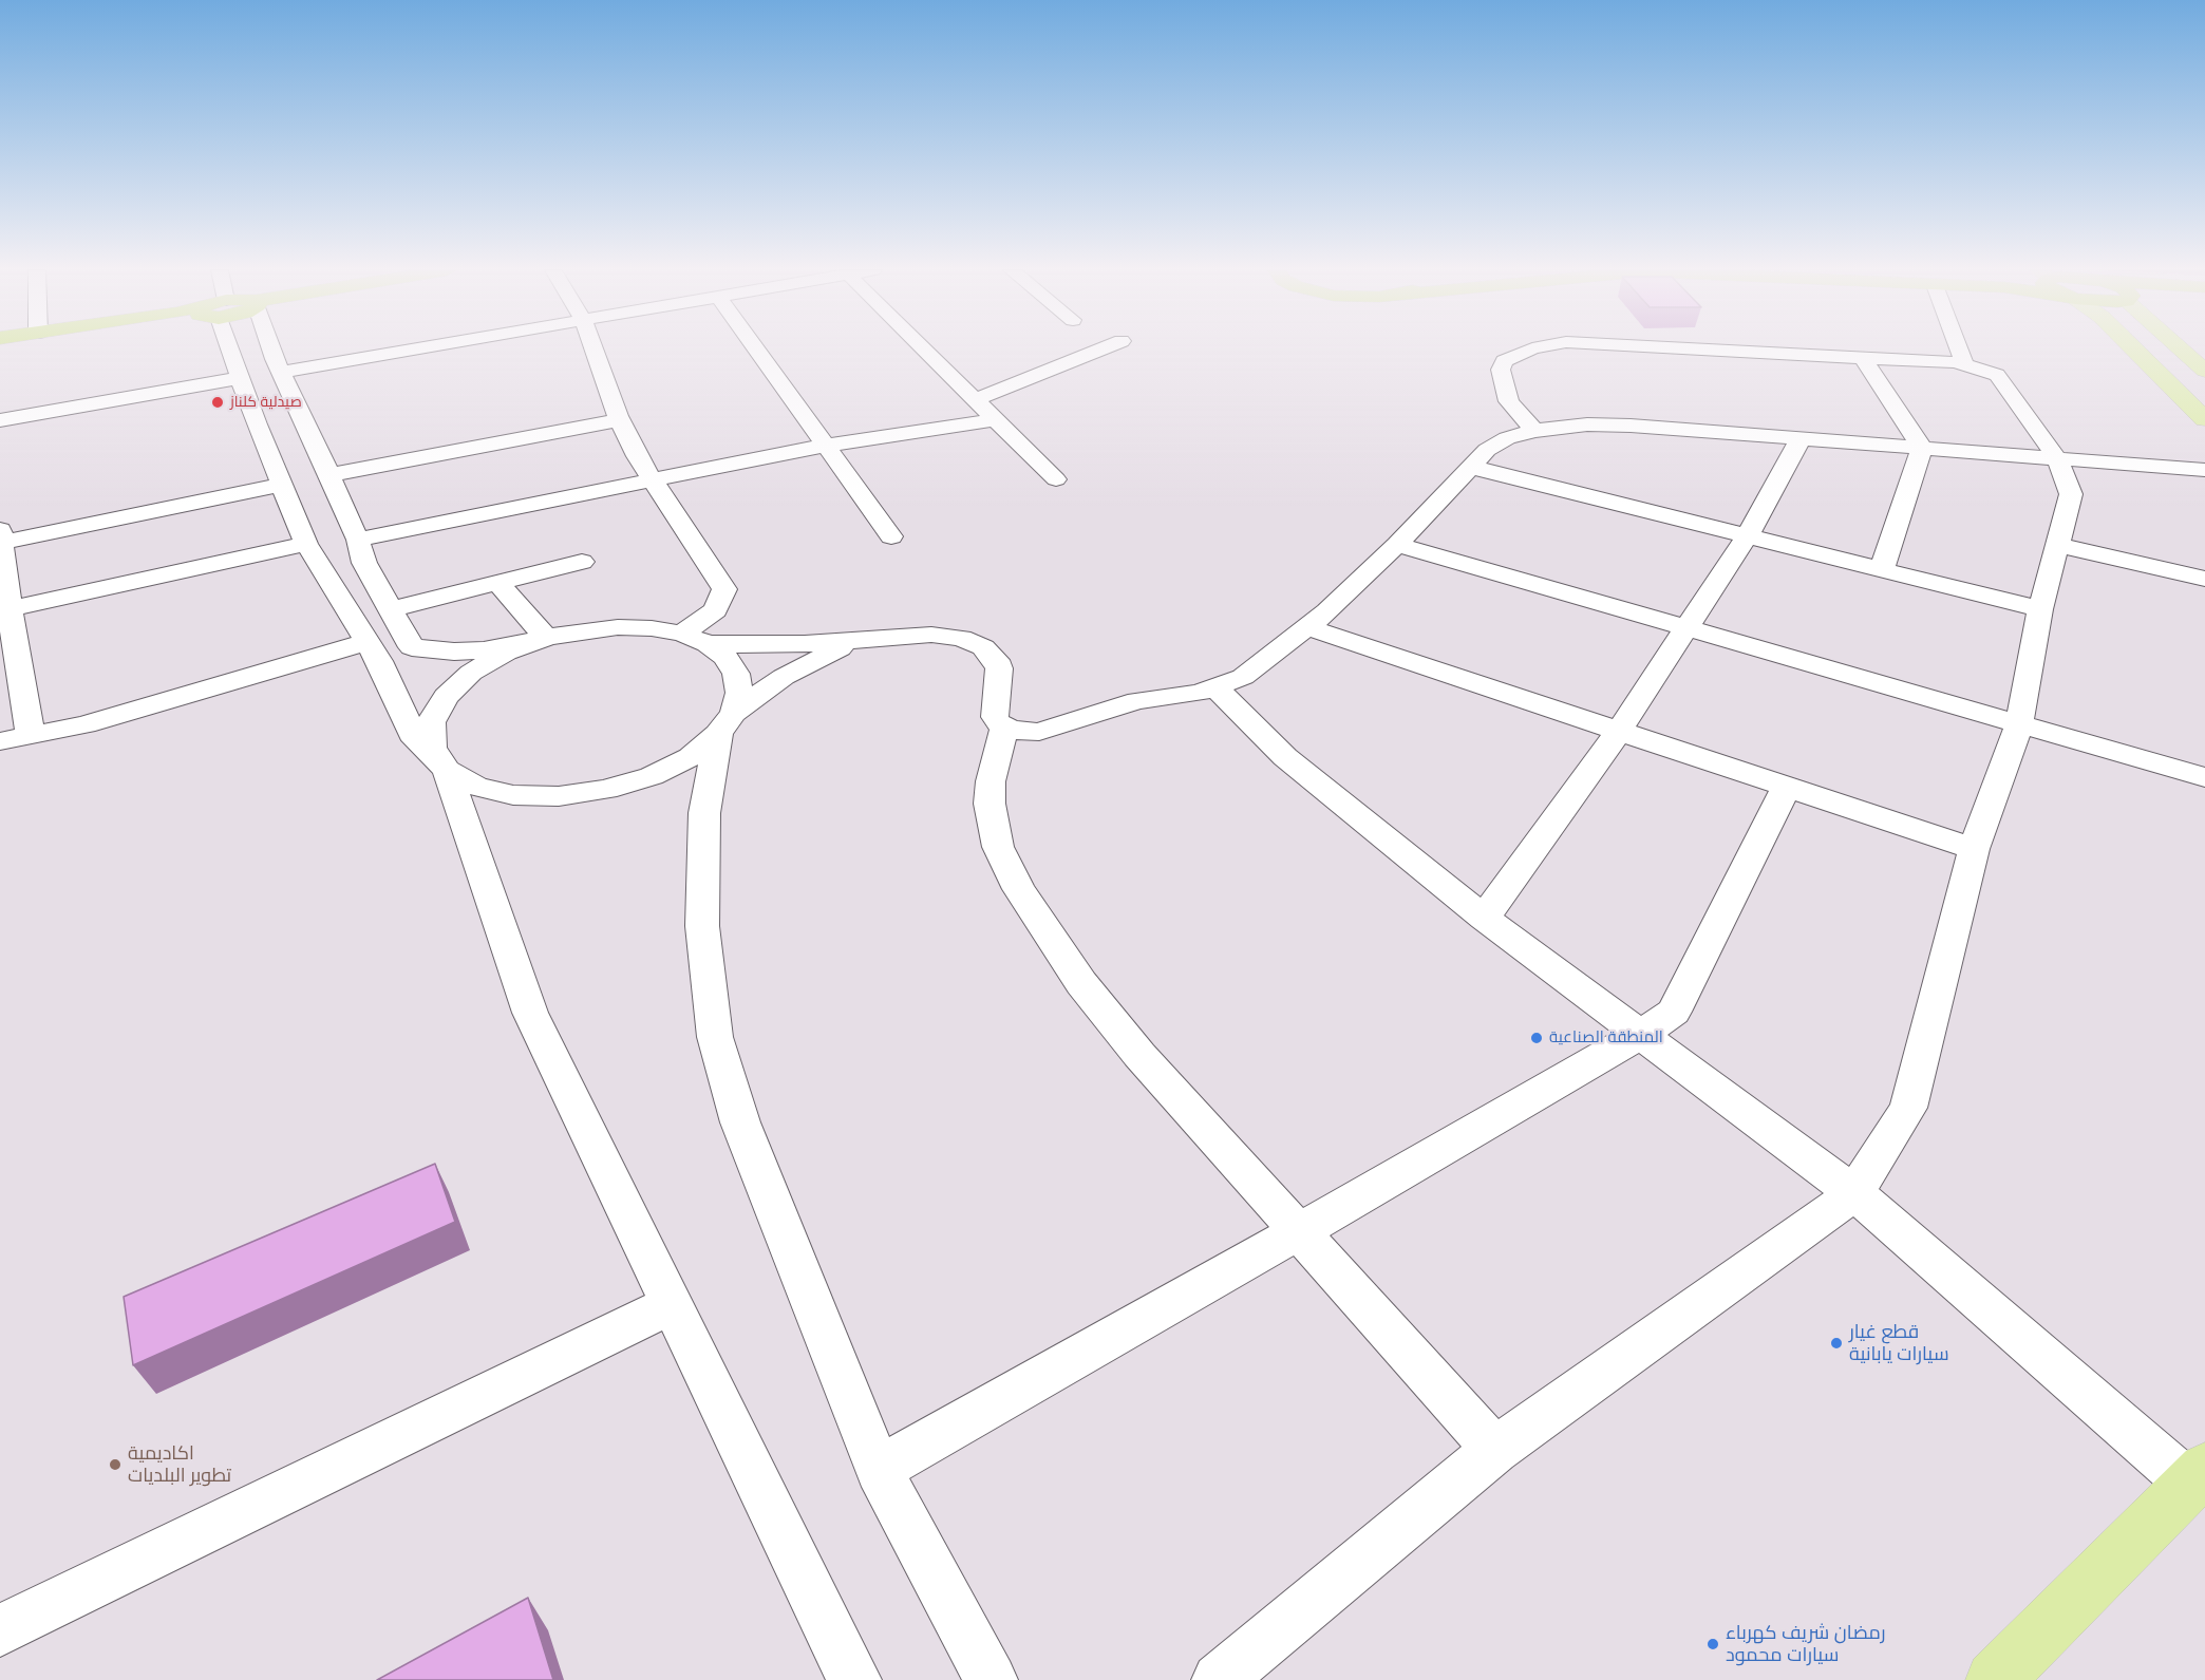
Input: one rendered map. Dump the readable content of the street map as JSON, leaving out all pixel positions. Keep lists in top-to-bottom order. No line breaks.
{"places":["صيدلية كلناز","المنطقة الصناعية","قطع غيار سيارات يابانية","اكاديمية تطوير البلديات","رمضان شريف كهرباء سيارات محمود"]}
